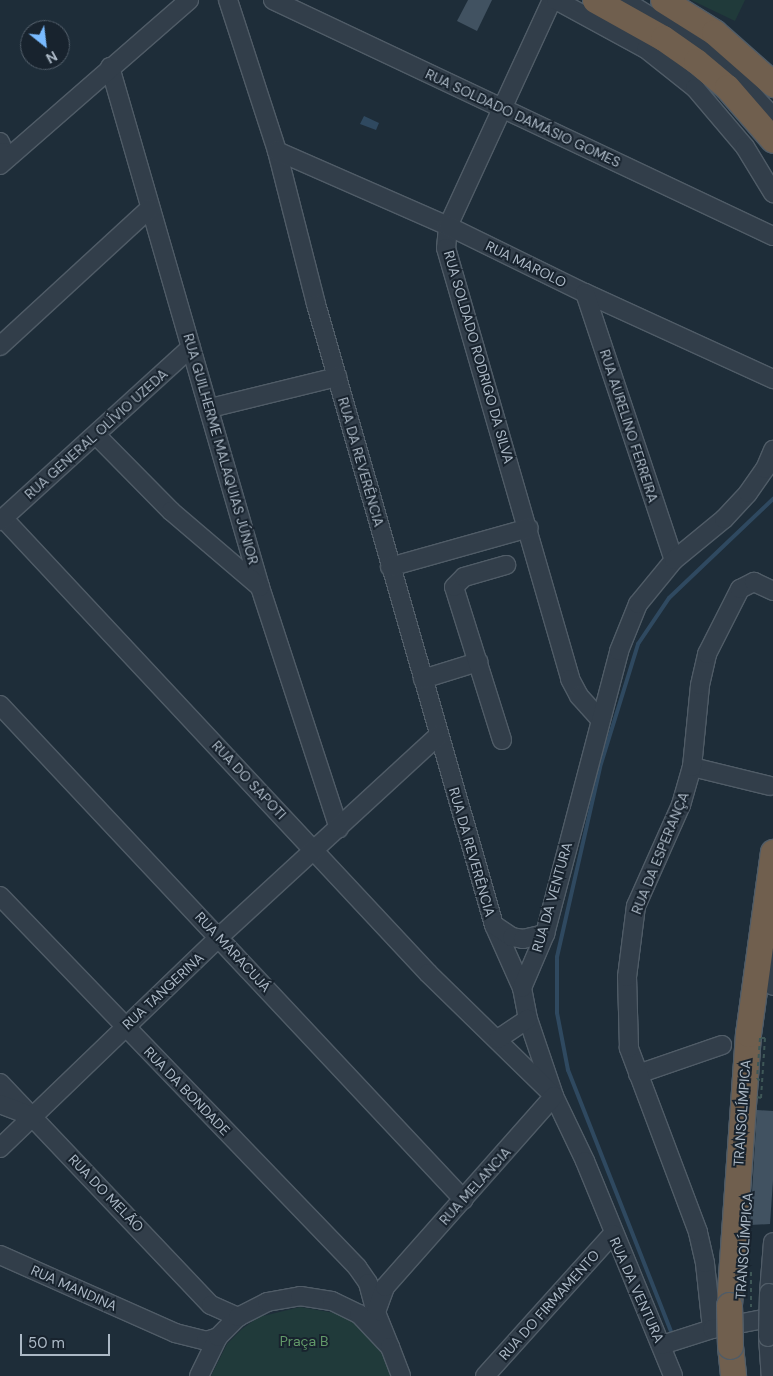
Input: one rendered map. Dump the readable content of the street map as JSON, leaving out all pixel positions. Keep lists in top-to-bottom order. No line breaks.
{"streets":{"highway":["TRANSOLÍMPICA"],"street":["RUA SOLDADO DAMÁSIO GOMES","RUA MAROLO","RUA SOLDADO RODRIGO DA SILVA","RUA AURELINO FERREIRA","RUA GENERAL OLÍVIO UZEDA","RUA GUILHERME MALAQUIAS JÚNIOR","RUA DA REVERÊNCIA","RUA DO SAPOTI","RUA DA ESPERANÇA","RUA DA VENTURA","RUA MARACUJÁ","RUA TANGERINA","RUA DA BONDADE","RUA MELANCIA","RUA DO MELÃO","RUA MANDINA","RUA DO FIRMAMENTO"]},"crossings":[["RUA SOLDADO DAMÁSIO GOMES","RUA SOLDADO RODRIGO DA SILVA"],["RUA MAROLO","RUA SOLDADO RODRIGO DA SILVA"],["RUA MAROLO","RUA AURELINO FERREIRA"],["RUA MAROLO","RUA DA REVERÊNCIA"],["RUA SOLDADO RODRIGO DA SILVA","RUA DA VENTURA"],["RUA AURELINO FERREIRA","RUA DA VENTURA"],["RUA GENERAL OLÍVIO UZEDA","RUA GUILHERME MALAQUIAS JÚNIOR"],["RUA GENERAL OLÍVIO UZEDA","RUA DO SAPOTI"],["RUA GUILHERME MALAQUIAS JÚNIOR","RUA TANGERINA"],["RUA DA REVERÊNCIA","RUA DA VENTURA"],["RUA DA REVERÊNCIA","RUA TANGERINA"],["RUA DO SAPOTI","RUA DA VENTURA"],["RUA DO SAPOTI","RUA TANGERINA"],["RUA DO SAPOTI","RUA MELANCIA"],["RUA DA VENTURA","RUA MELANCIA"],["RUA DA VENTURA","RUA DO FIRMAMENTO"],["RUA MARACUJÁ","RUA TANGERINA"],["RUA MARACUJÁ","RUA MELANCIA"],["RUA TANGERINA","RUA DA BONDADE"],["RUA TANGERINA","RUA DO MELÃO"],["RUA DA BONDADE","RUA MELANCIA"],["RUA DO MELÃO","RUA MANDINA"]],"parks":["Praça B"],"scale_bar":"50 m","north":"bottom right"}
